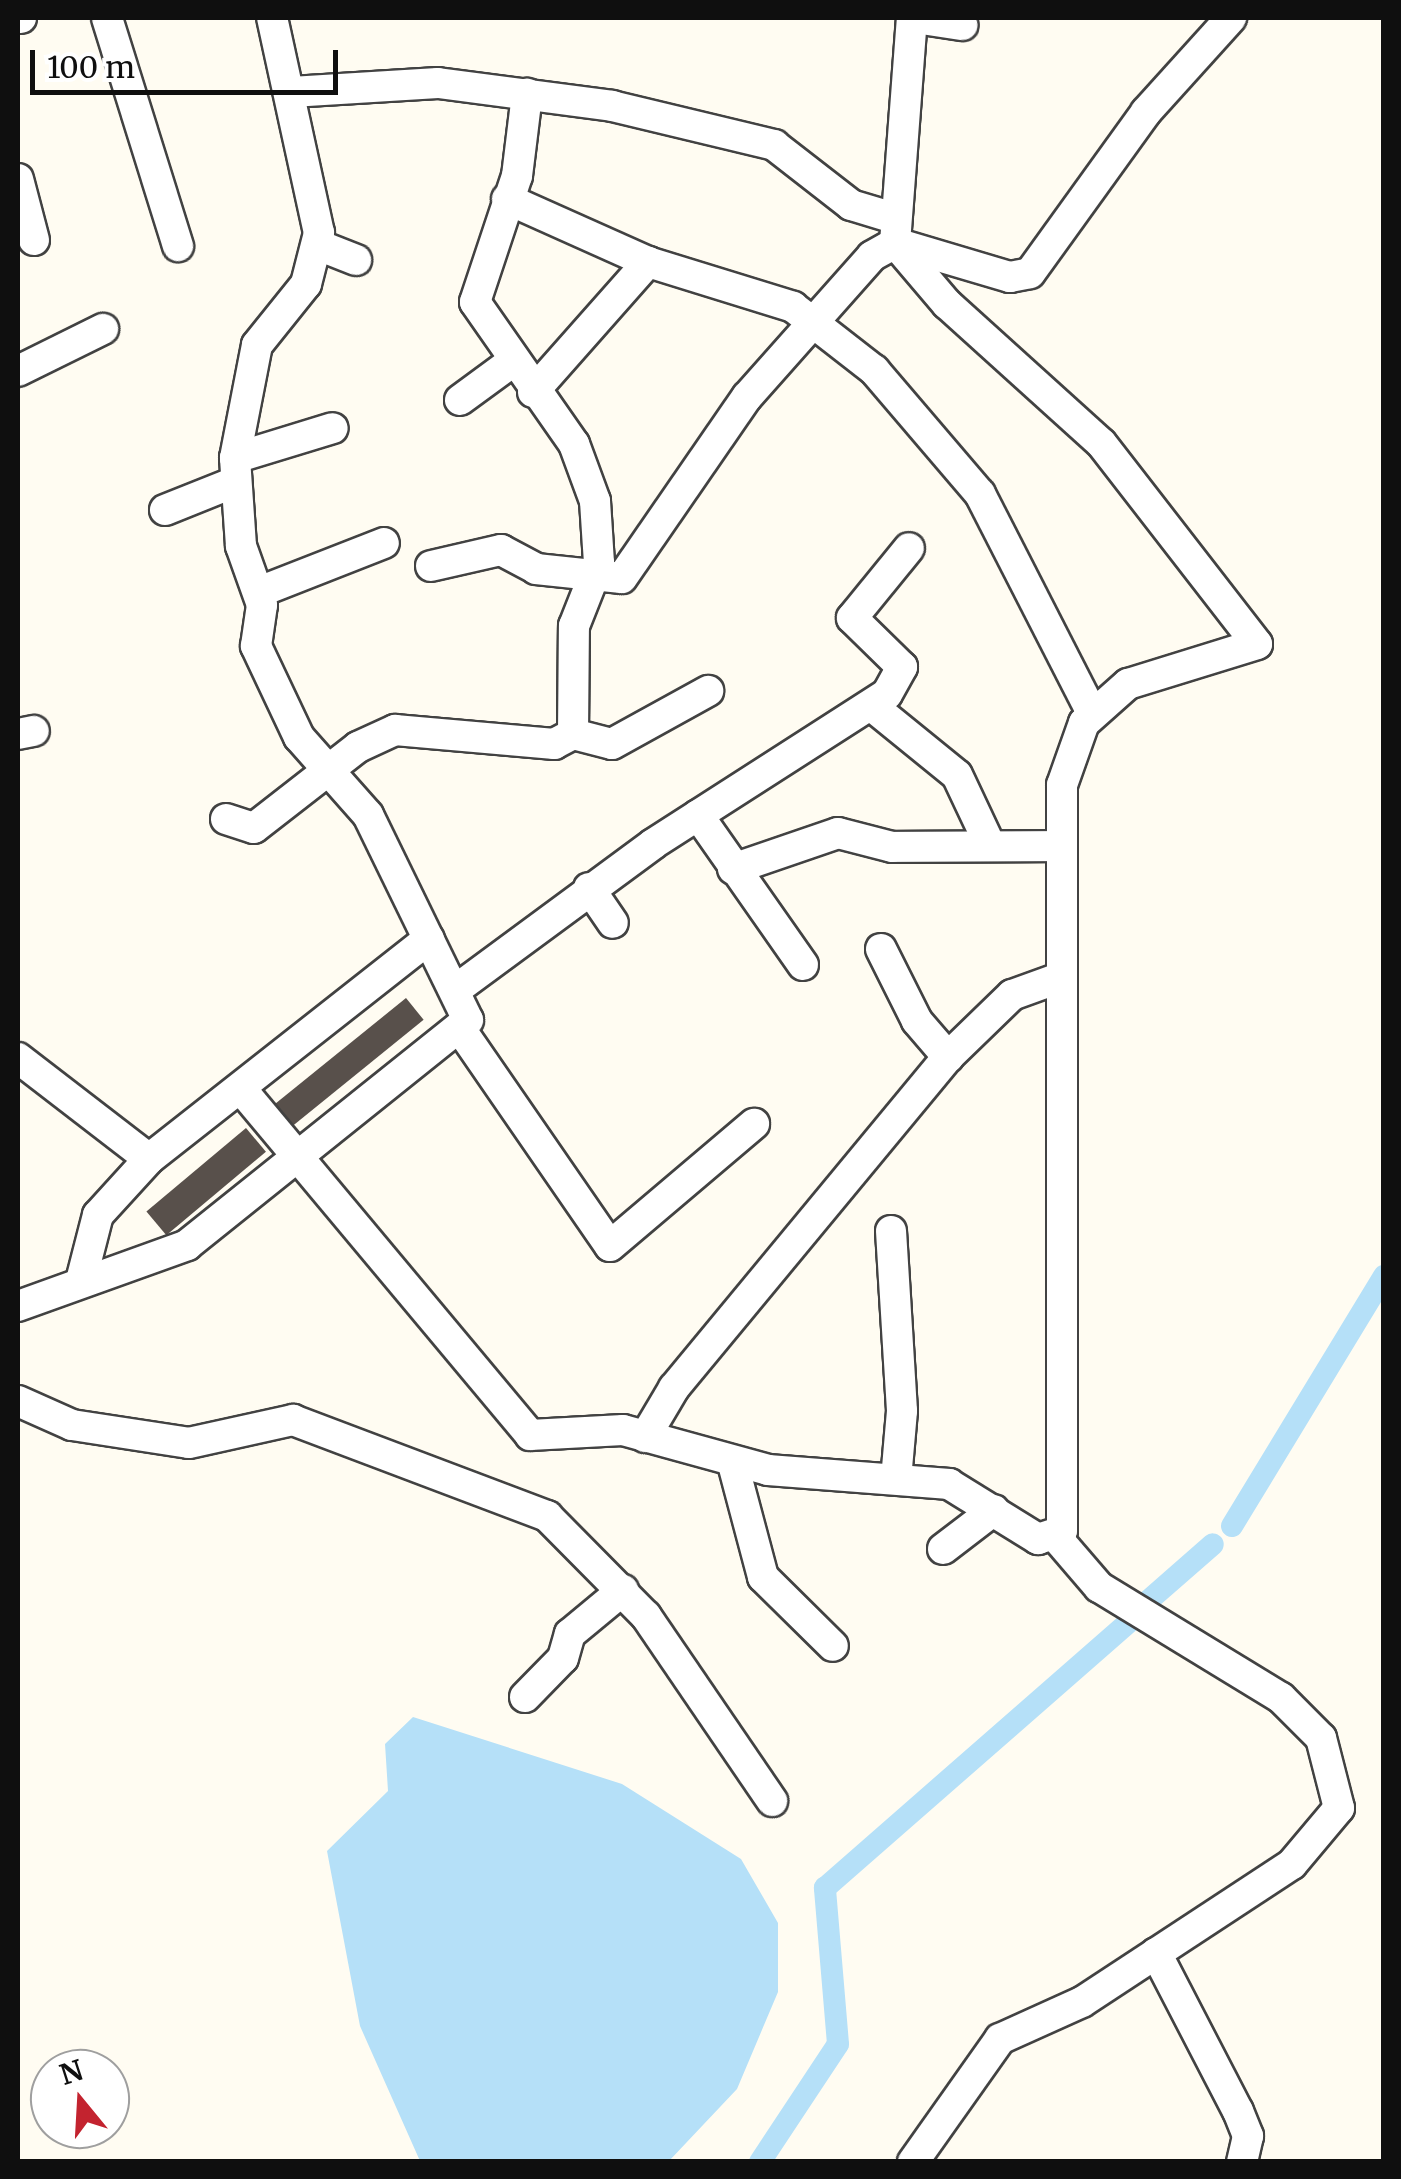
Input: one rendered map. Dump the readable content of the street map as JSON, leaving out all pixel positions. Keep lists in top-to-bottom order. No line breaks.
{"scale_bar":"100 m","north":"top"}
